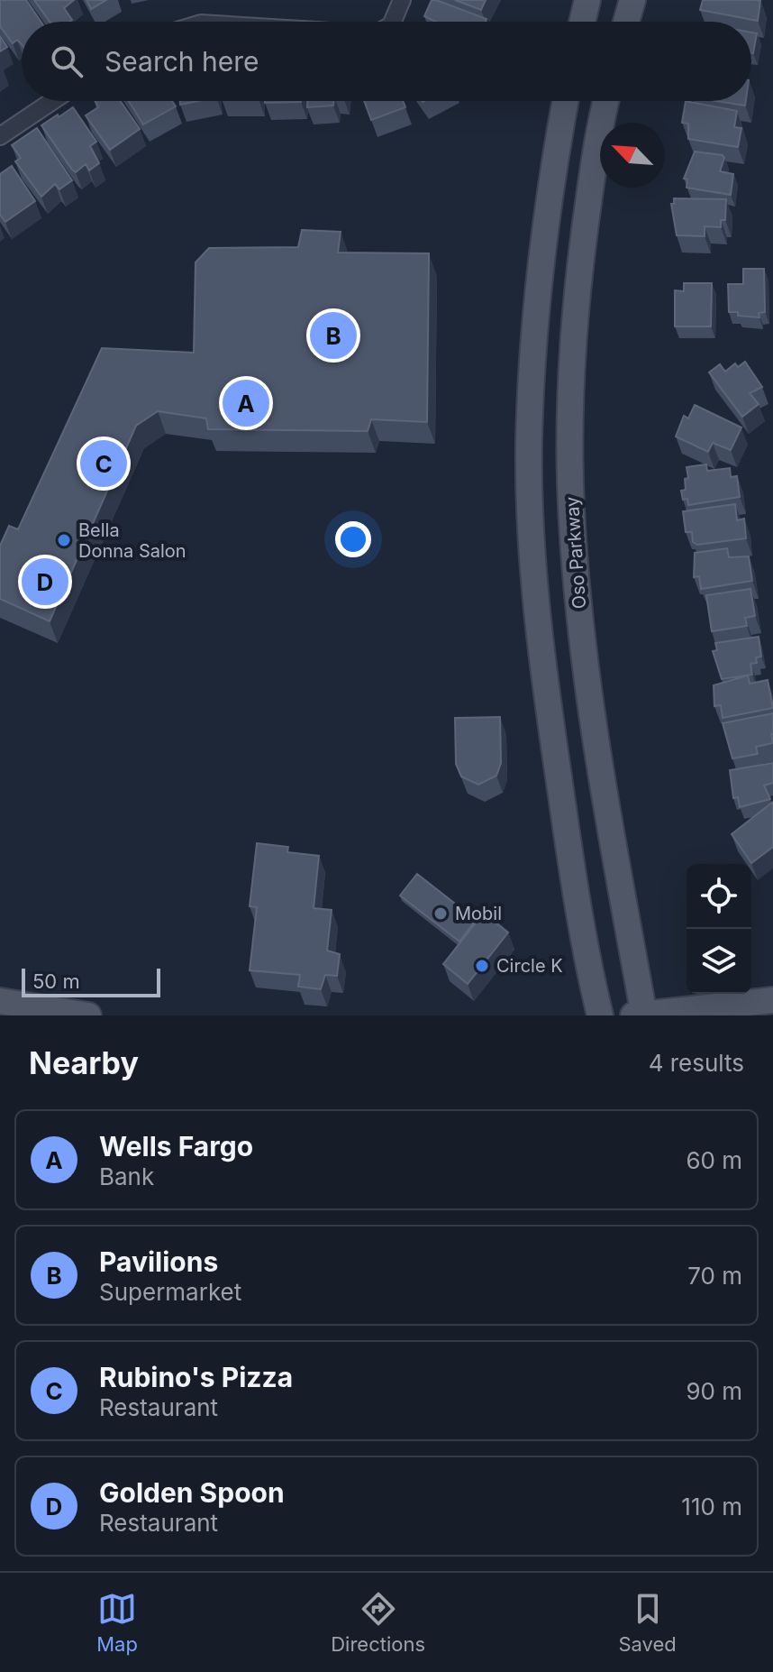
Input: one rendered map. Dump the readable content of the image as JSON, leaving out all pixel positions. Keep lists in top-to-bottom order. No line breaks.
{"streets":{"main road":["Oso Parkway"]},"places":["Bella Donna Salon","Mobil","Circle K"],"scale_bar":"50 m","north":"top left","page":{"search":"Search here","pins":["B","A","C","D"],"scale":"50 m","heading":["Nearby","4 results"],"list":[{"mark":"A","name":"Wells Fargo","note":"Bank","value":"60 m"},{"mark":"B","name":"Pavilions","note":"Supermarket","value":"70 m"},{"mark":"C","name":"Rubino's Pizza","note":"Restaurant","value":"90 m"},{"mark":"D","name":"Golden Spoon","note":"Restaurant","value":"110 m"}],"nav":["Map","Directions","Saved"]}}
